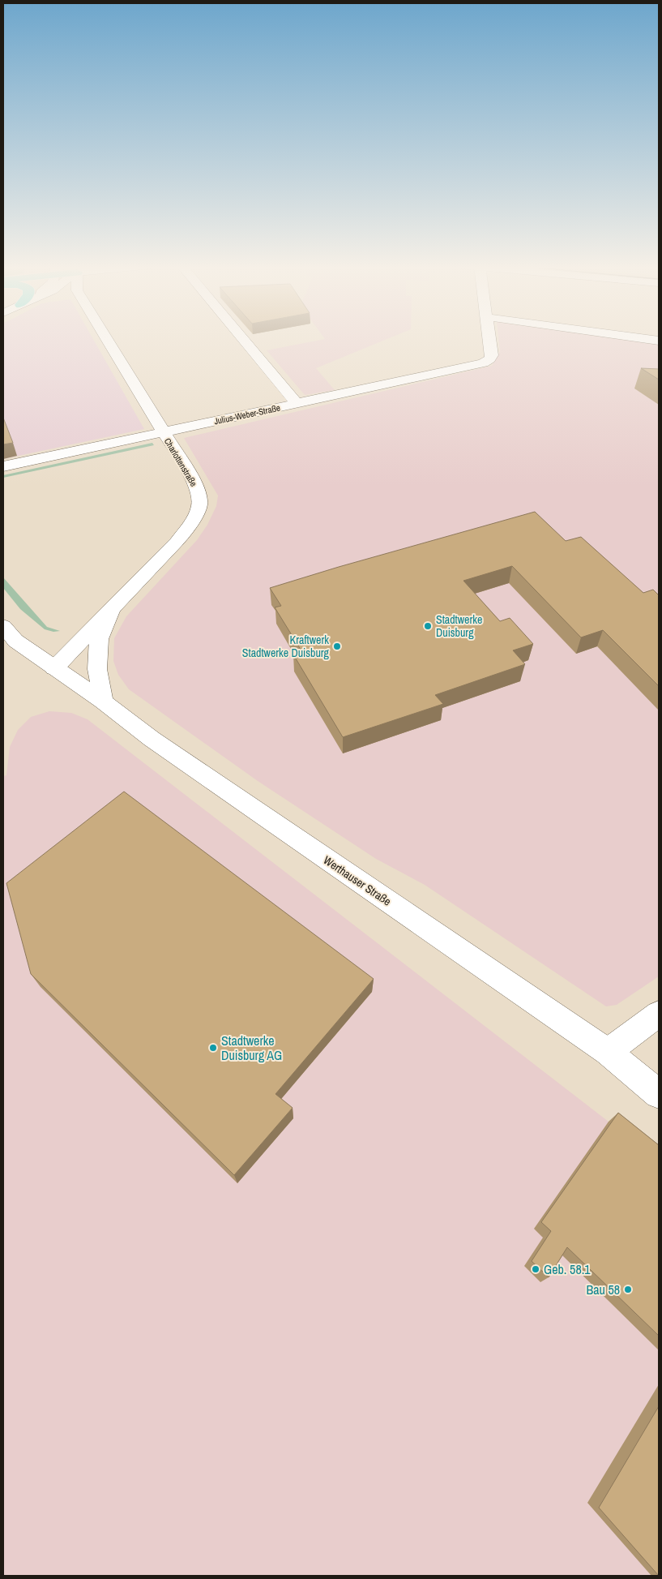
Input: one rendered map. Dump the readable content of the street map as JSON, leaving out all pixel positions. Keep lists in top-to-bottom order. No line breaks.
{"streets":{"street":["Julius-Weber-Straße","Charlottenstraße","Werthauser Straße"]},"crossings":[["Julius-Weber-Straße","Charlottenstraße"],["Charlottenstraße","Werthauser Straße"]],"places":["Stadtwerke Duisburg","Kraftwerk Stadtwerke Duisburg","Stadtwerke Duisburg AG","Geb. 58.1","Bau 58"]}
